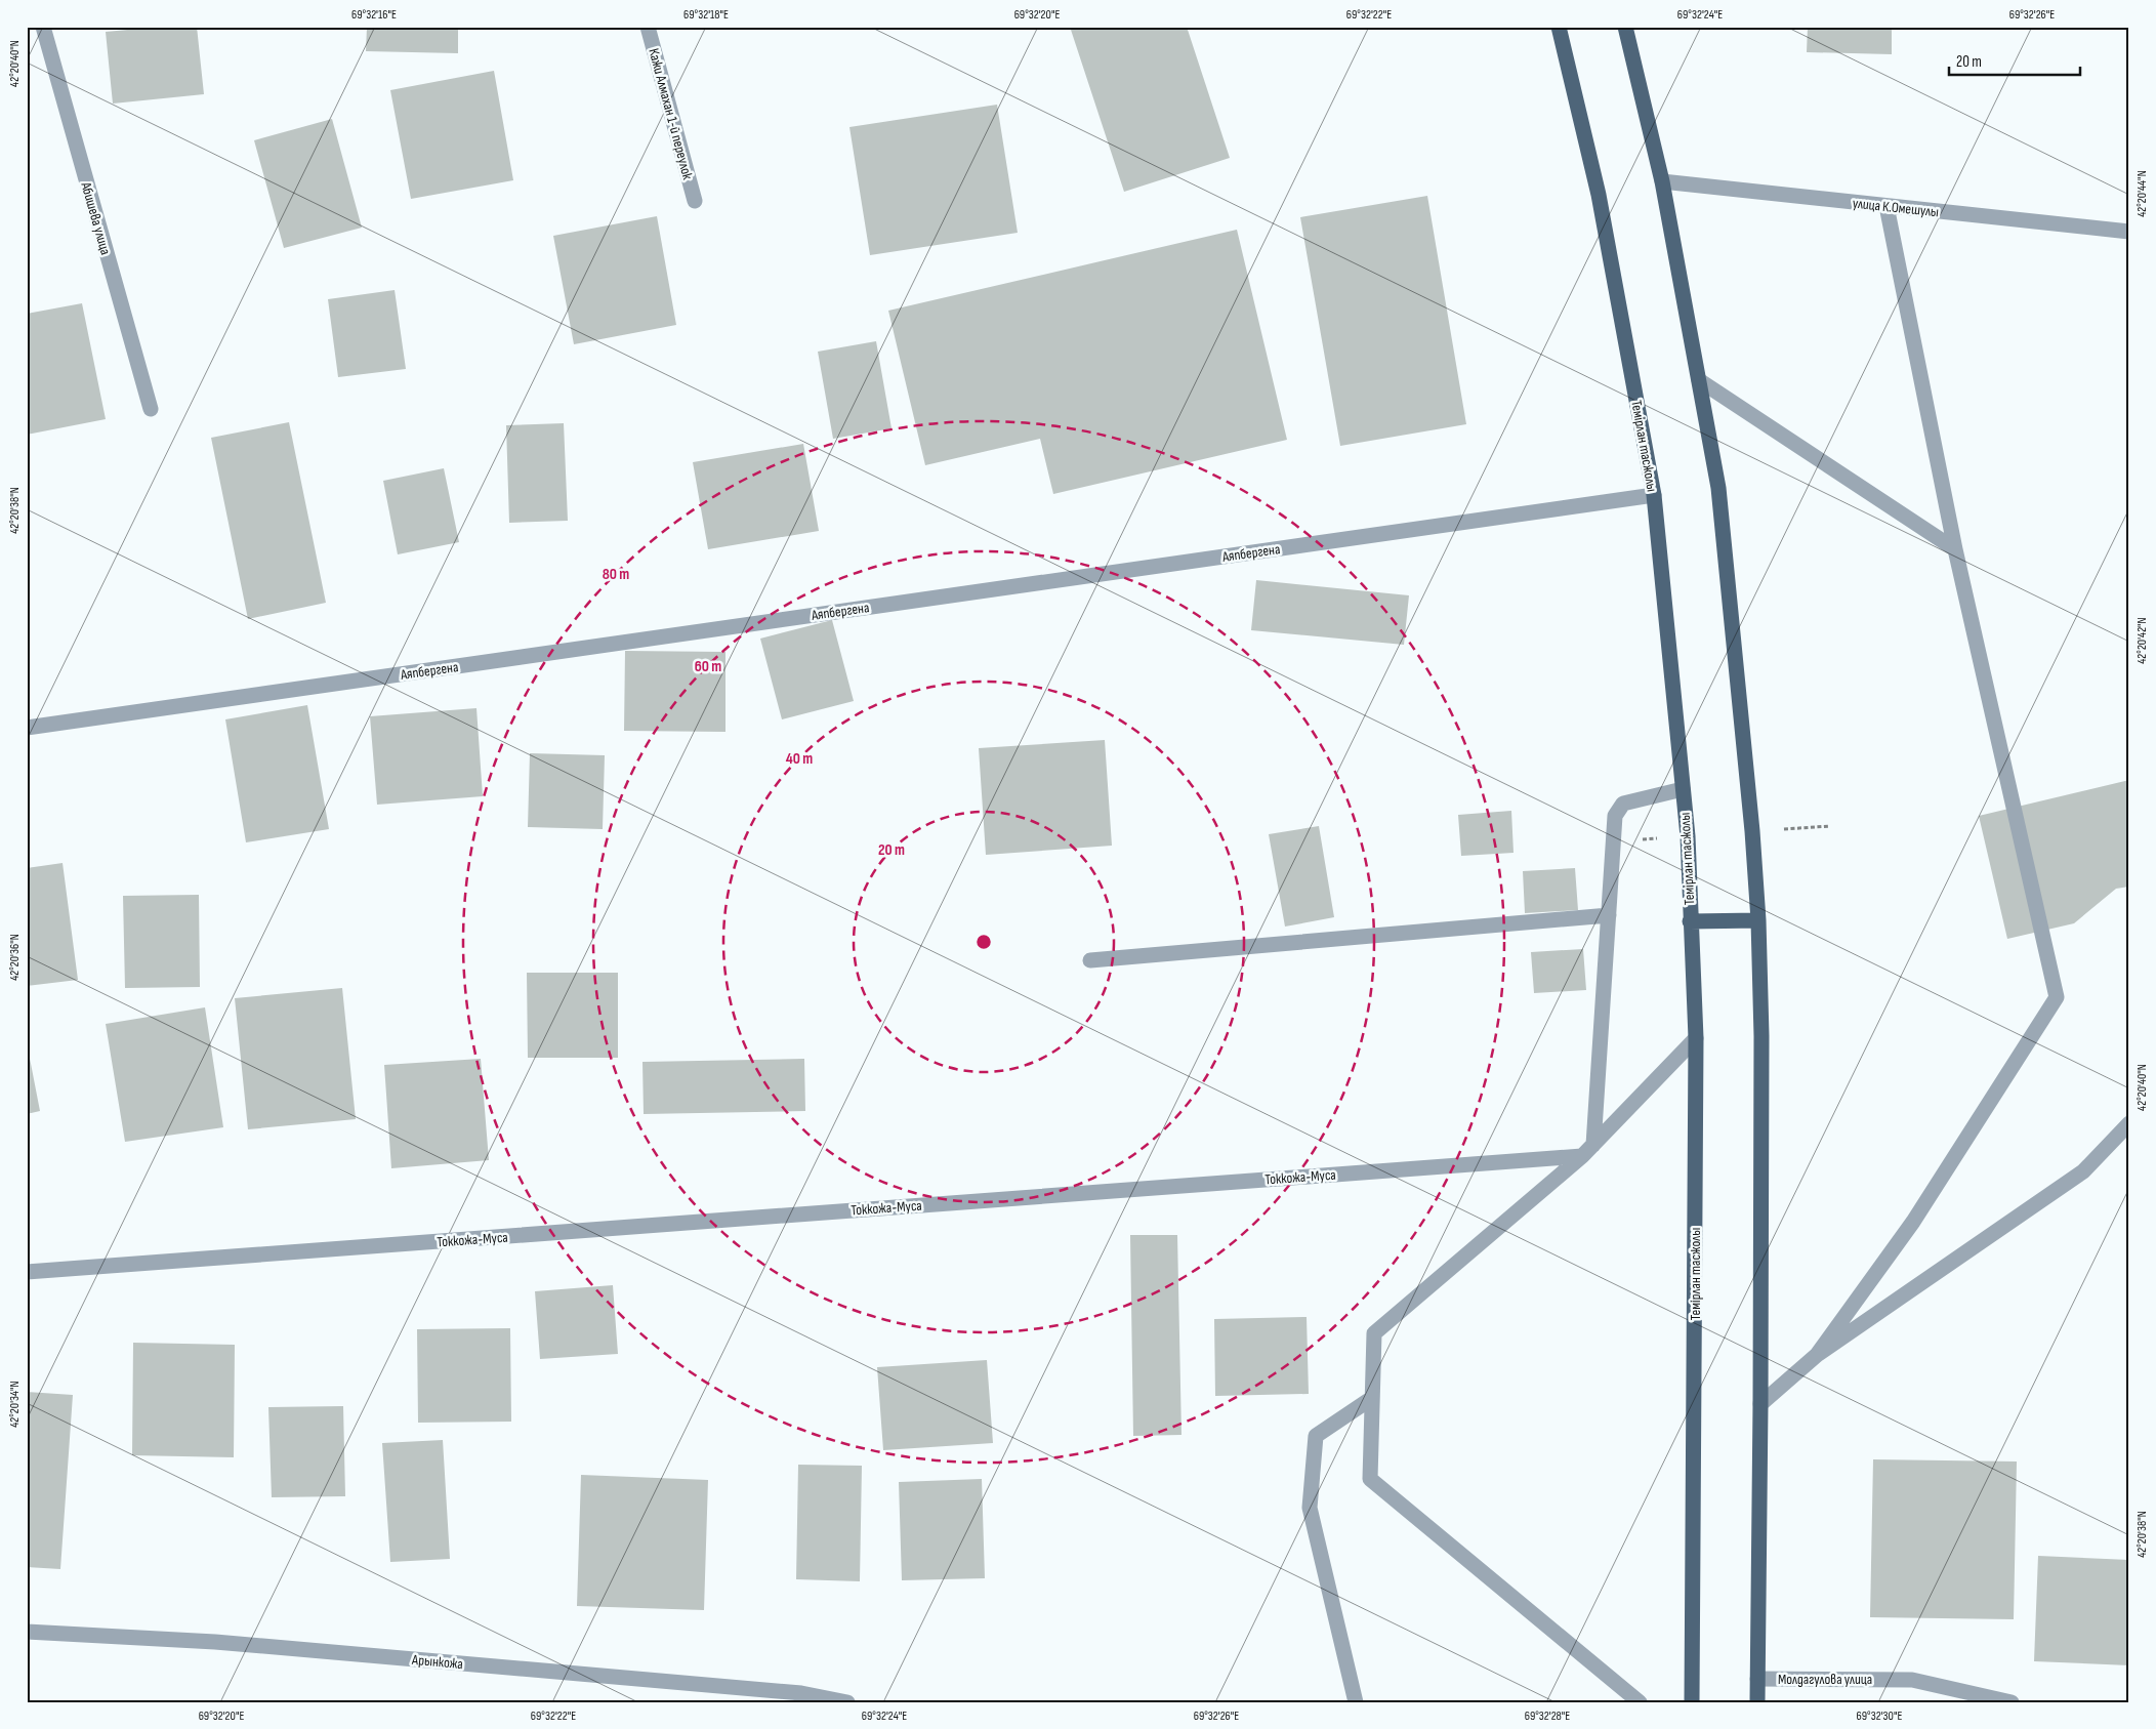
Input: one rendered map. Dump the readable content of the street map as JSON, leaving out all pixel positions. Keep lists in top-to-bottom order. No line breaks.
{"streets":{"main road":["Темірлан тасжолы"],"street":["Кажи Алмахан 1-й переулок","улица К.Омешулы","Абишева улица","Аяпбергена","Токкожа-Муса","Арынкожа","Молдагулова улица"]},"crossings":[["Темірлан тасжолы","Аяпбергена"]],"scale_bar":"20 m","coordinates":["69°32'16\"E","69°32'18\"E","69°32'20\"E","69°32'22\"E","69°32'24\"E","69°32'26\"E","42°20'40\"N","42°20'44\"N","42°20'38\"N","42°20'42\"N","42°20'36\"N","42°20'34\"N","69°32'28\"E","69°32'30\"E"],"rings":["80 m","60 m","40 m","20 m"]}
